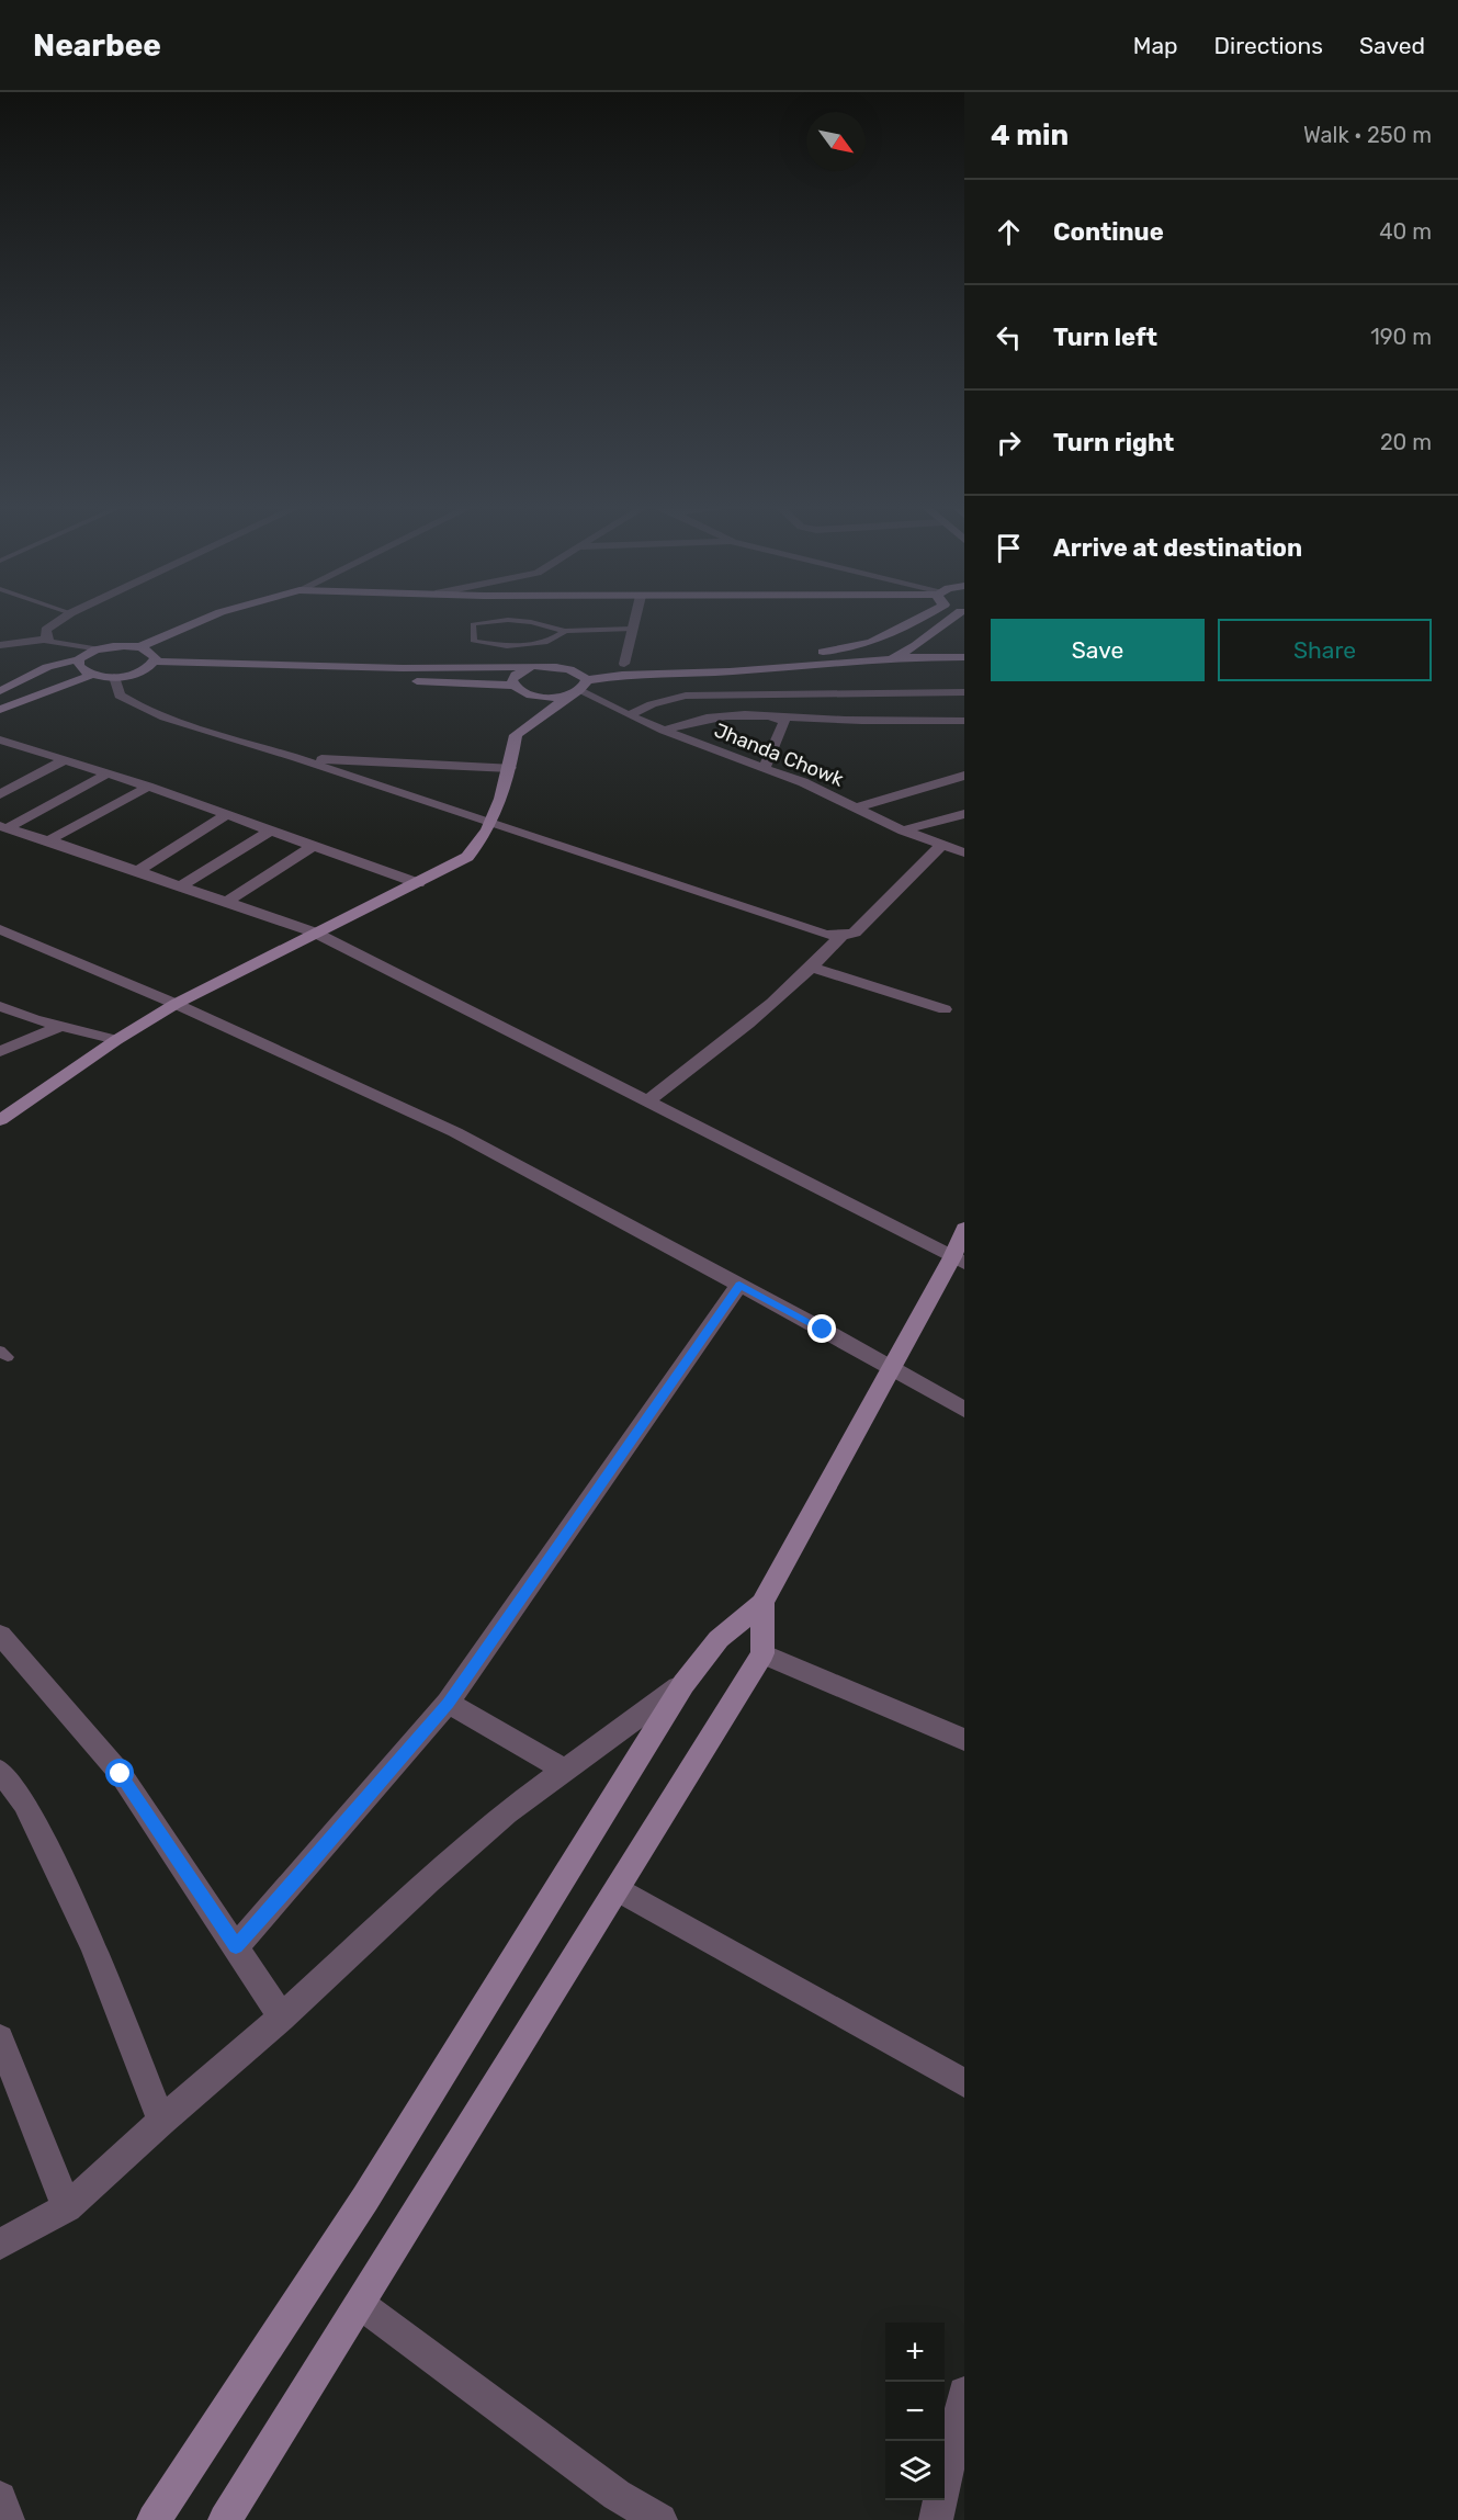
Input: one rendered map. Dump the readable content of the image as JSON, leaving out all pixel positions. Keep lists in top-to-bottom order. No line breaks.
{"streets":{"street":["Jhanda Chowk"]},"north":"bottom right","page":{"header":"Nearbee","nav":["Map","Directions","Saved"],"heading":["4 min","Walk · 250 m"],"list":[["Continue","40 m"],["Turn left","190 m"],["Turn right","20 m"],"Arrive at destination"],"buttons":["Save","Share"],"map_buttons":["+","−"]}}
